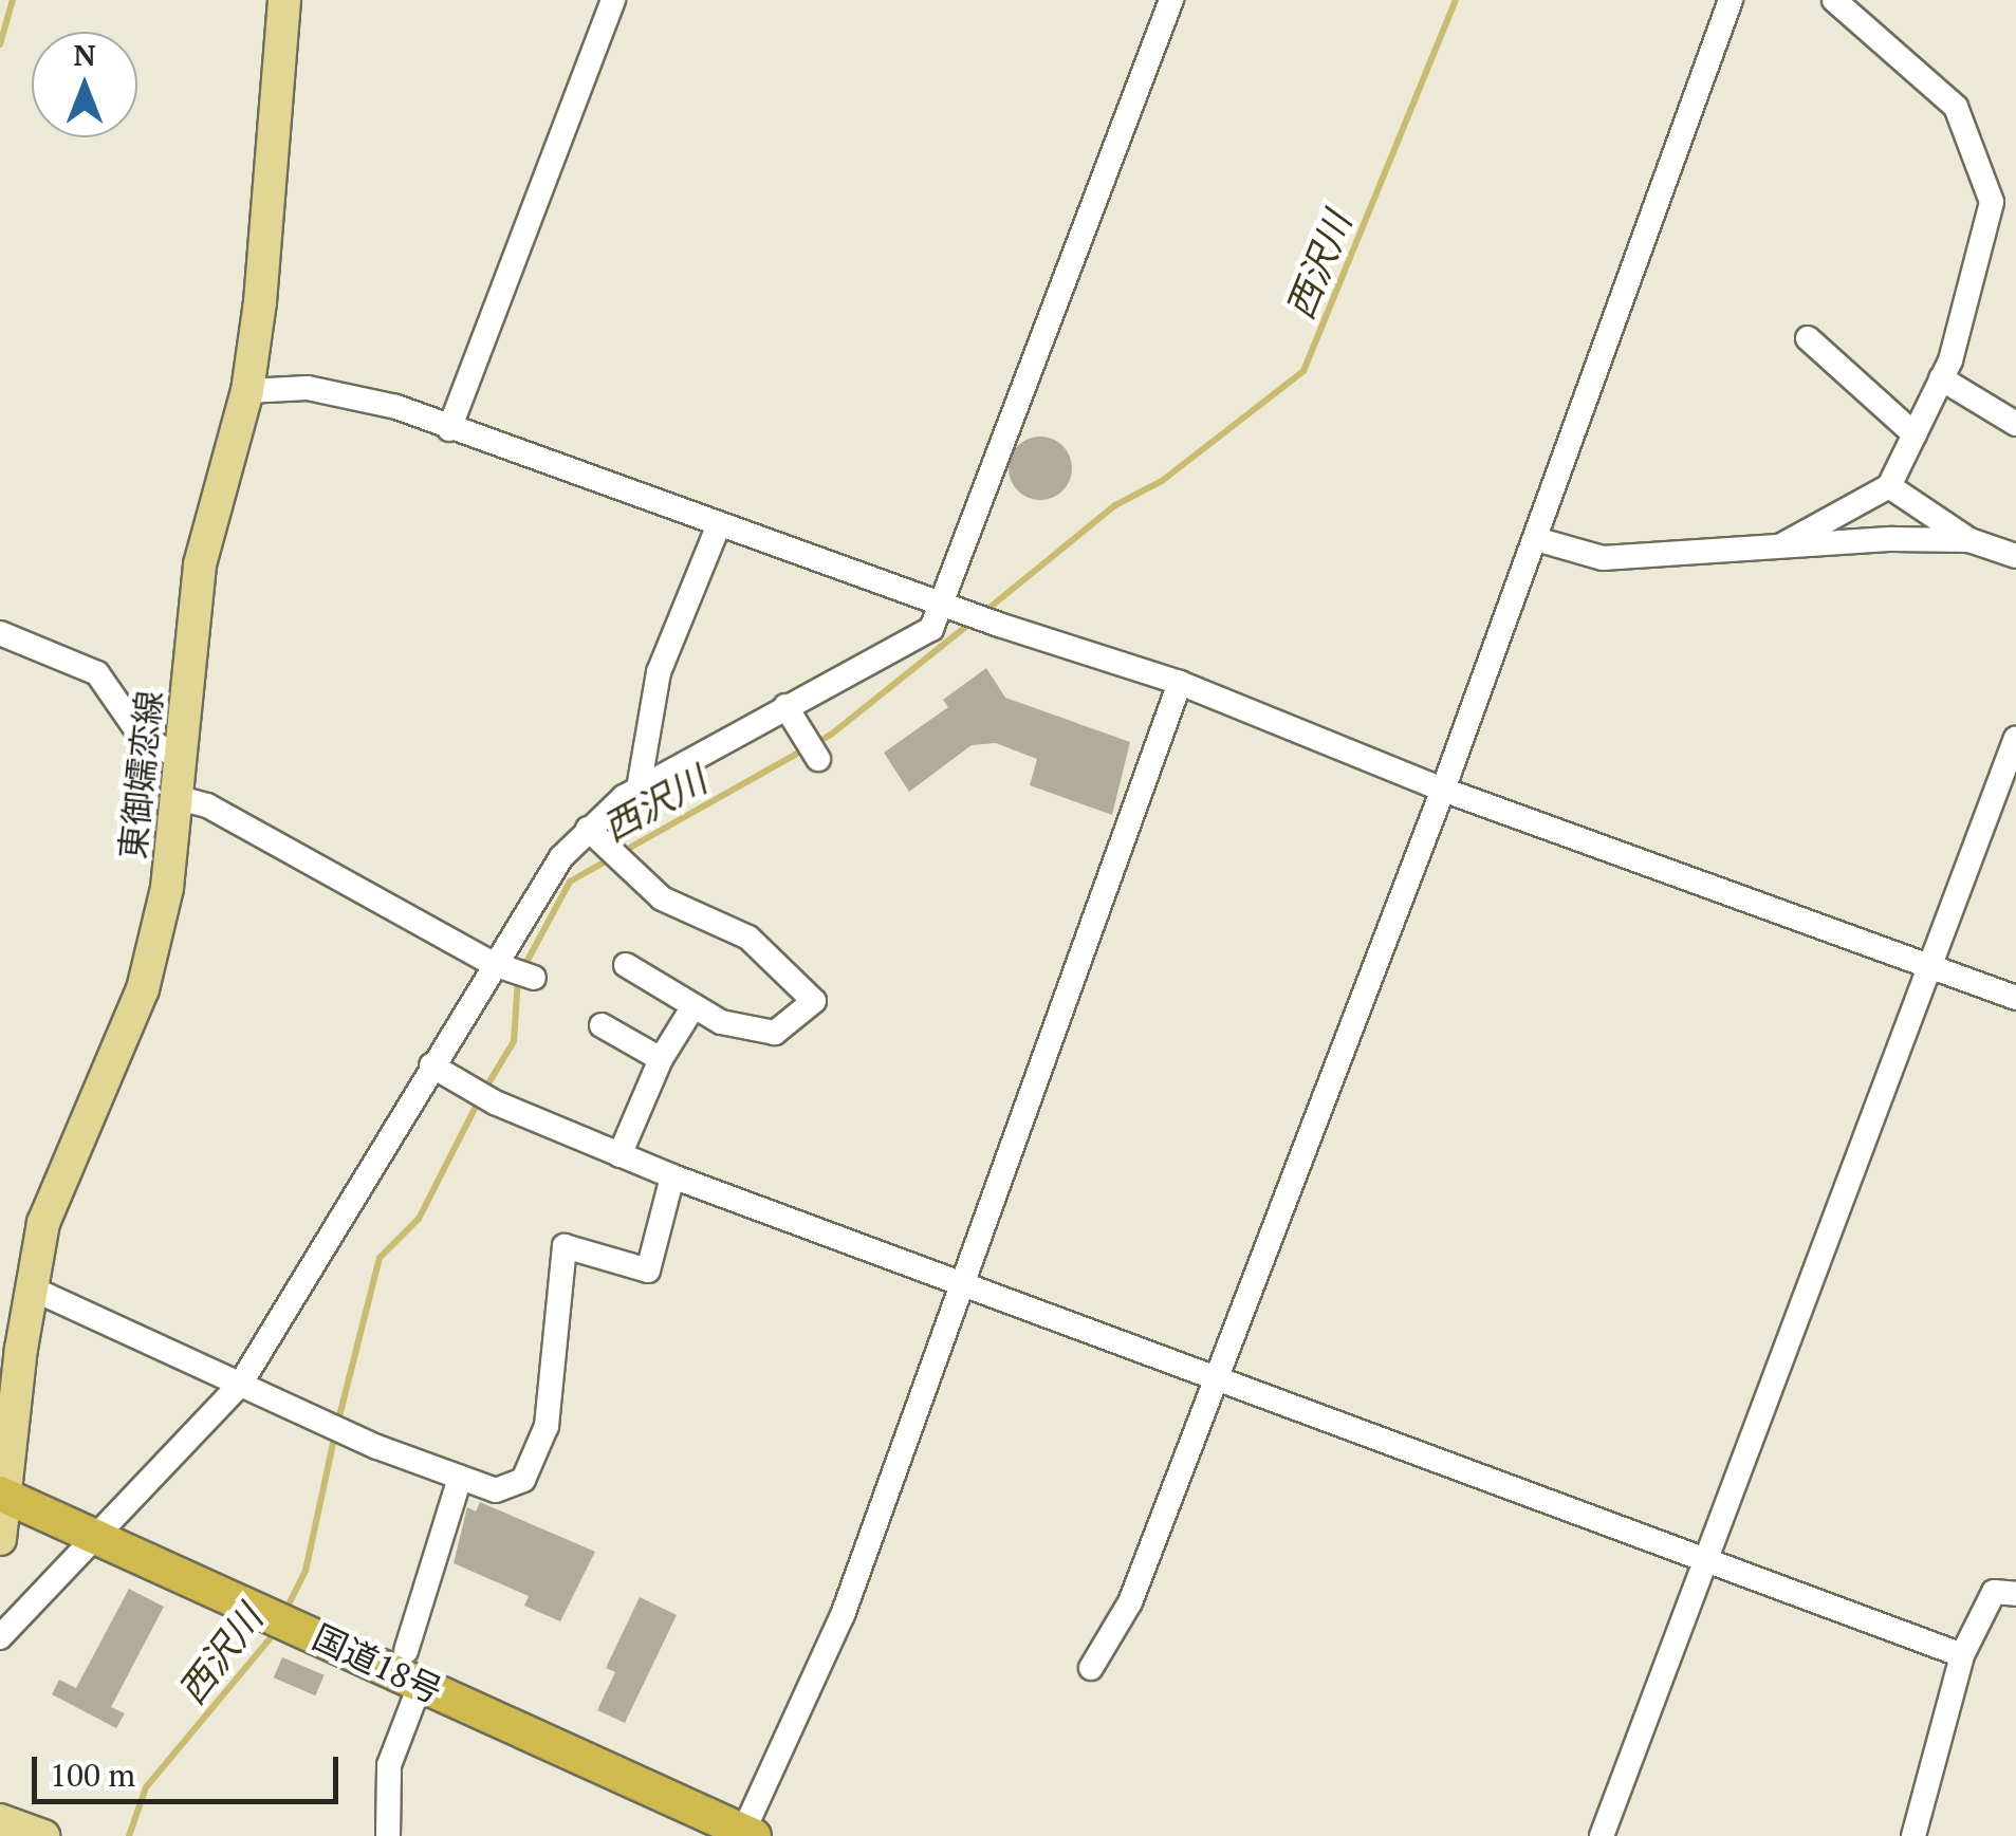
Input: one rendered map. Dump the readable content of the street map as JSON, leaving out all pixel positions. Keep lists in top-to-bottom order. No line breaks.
{"streets":{"highway":["国道18号"],"main road":["東御嬬恋線"]},"crossings":[["東御嬬恋線","国道18号"]],"water":["西沢川"],"scale_bar":"100 m","north":"top"}
